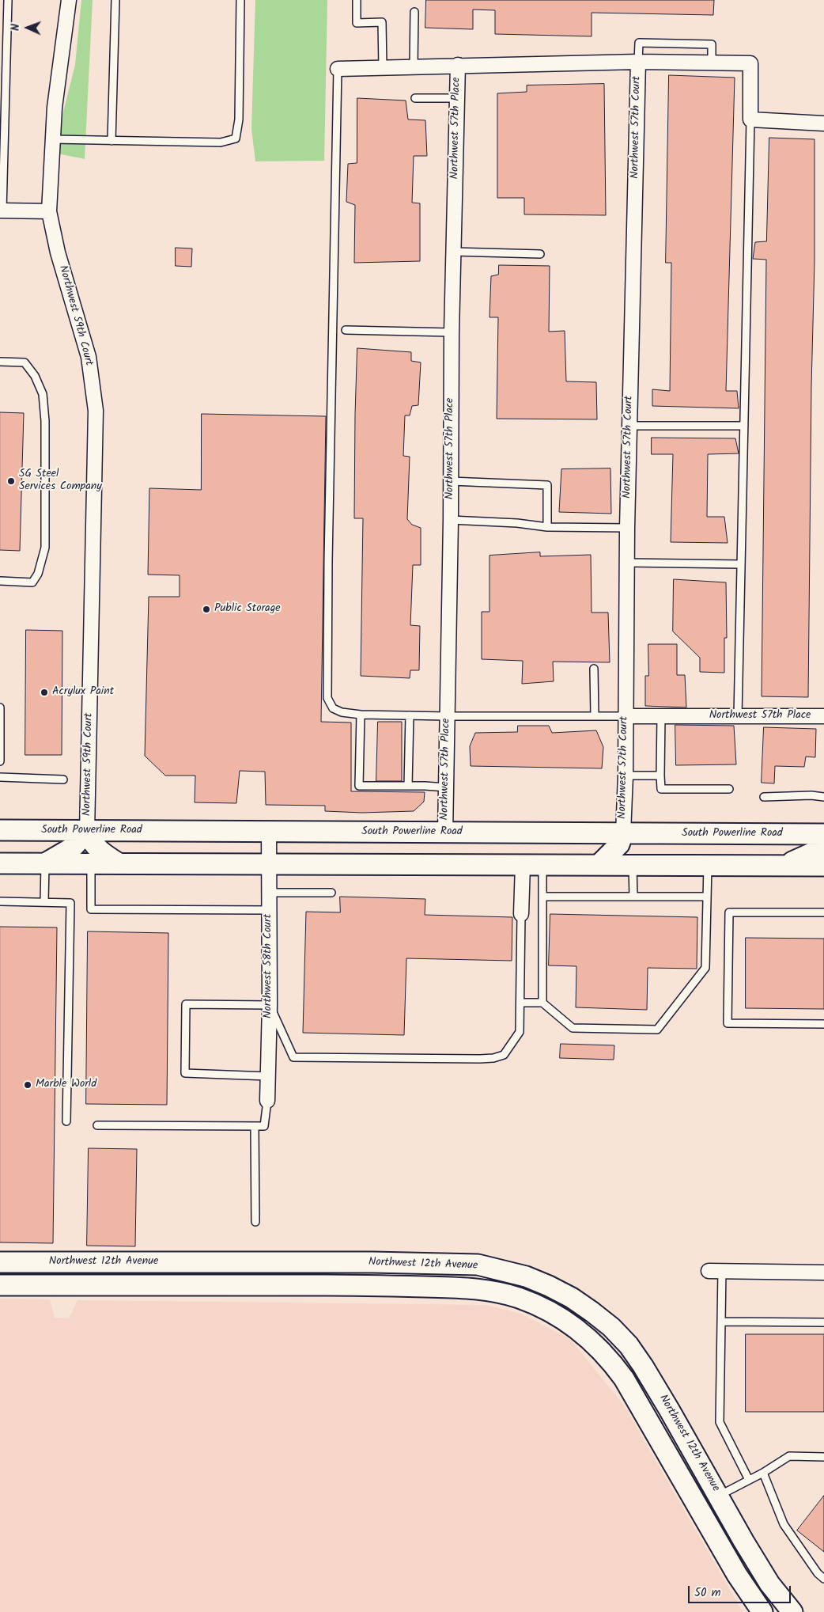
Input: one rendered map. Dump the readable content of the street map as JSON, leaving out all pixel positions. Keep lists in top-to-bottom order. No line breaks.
{"streets":{"street":["Northwest 57th Court","Northwest 57th Place","Northwest 59th Court","South Powerline Road","Northwest 58th Court","Northwest 12th Avenue"]},"crossings":[["Northwest 57th Court","Northwest 57th Place"],["Northwest 57th Court","South Powerline Road"],["Northwest 57th Place","South Powerline Road"],["Northwest 59th Court","South Powerline Road"],["South Powerline Road","Northwest 58th Court"]],"places":["SG Steel Services Company","Public Storage","Acrylux Paint","Marble World"],"scale_bar":"50 m","north":"left"}
